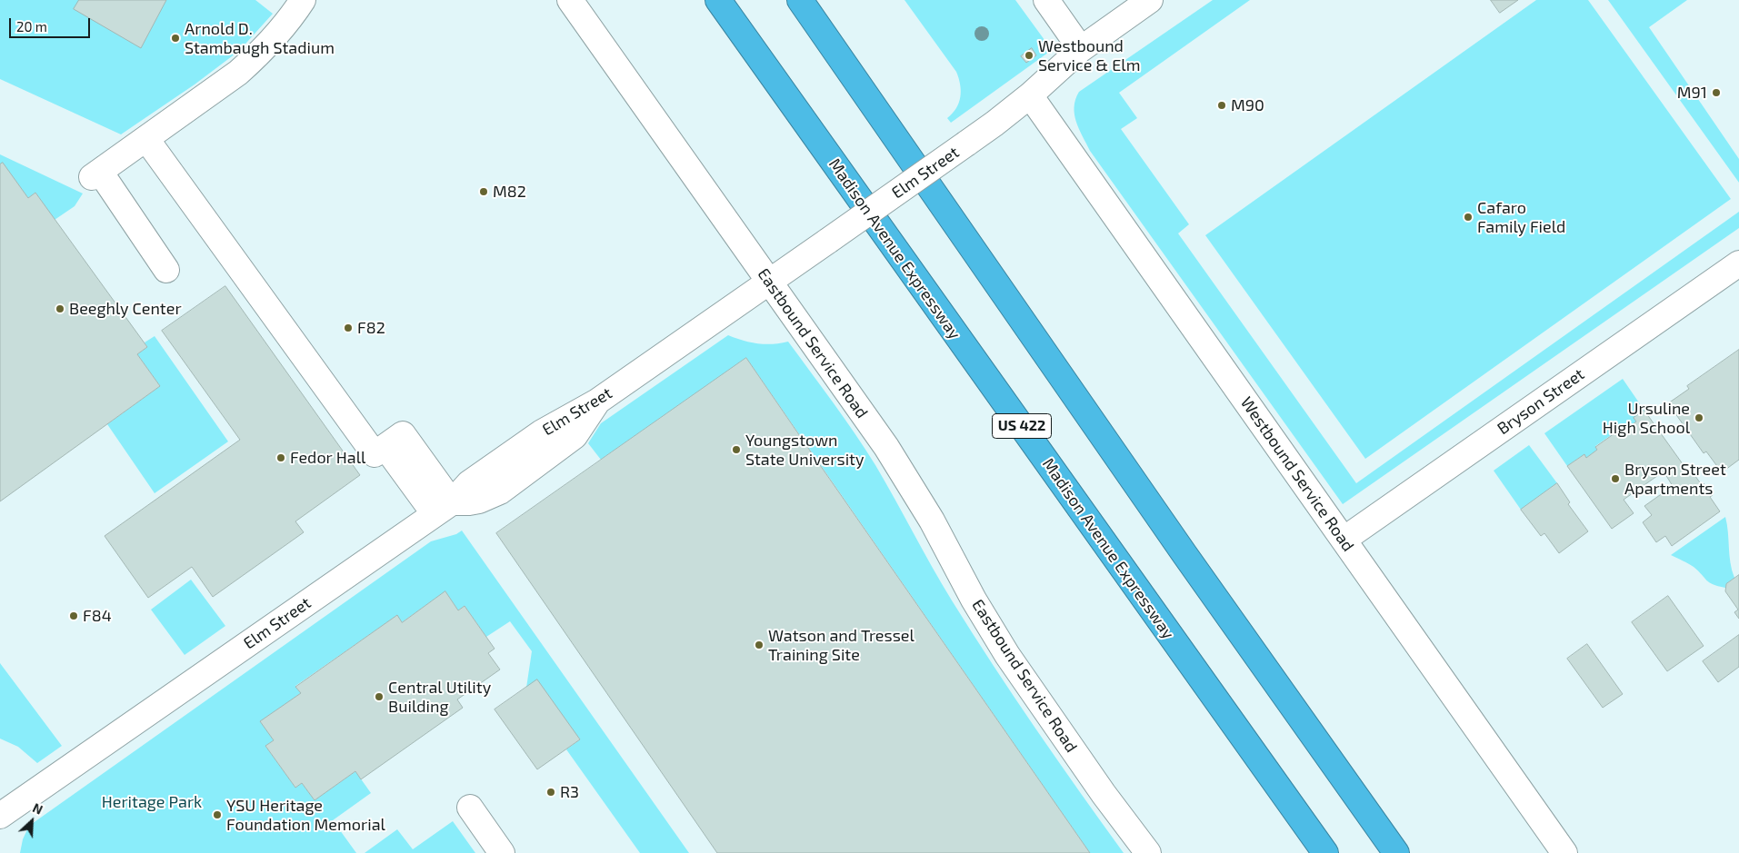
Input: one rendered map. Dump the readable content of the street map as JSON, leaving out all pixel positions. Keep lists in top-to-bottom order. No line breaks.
{"streets":{"highway":["Madison Avenue Expressway","US 422"],"street":["Elm Street","Eastbound Service Road","Bryson Street","Westbound Service Road"]},"crossings":[["Elm Street","Eastbound Service Road"],["Elm Street","Westbound Service Road"],["Bryson Street","Westbound Service Road"]],"parks":["Heritage Park"],"places":["Arnold D. Stambaugh Stadium","Westbound Service & Elm","M91","M90","M82","Cafaro Family Field","Beeghly Center","F82","Ursuline High School","Youngstown State University","Fedor Hall","Bryson Street Apartments","F84","Watson and Tressel Training Site","Central Utility Building","R3","YSU Heritage Foundation Memorial"],"scale_bar":"20 m","north":"top right"}
